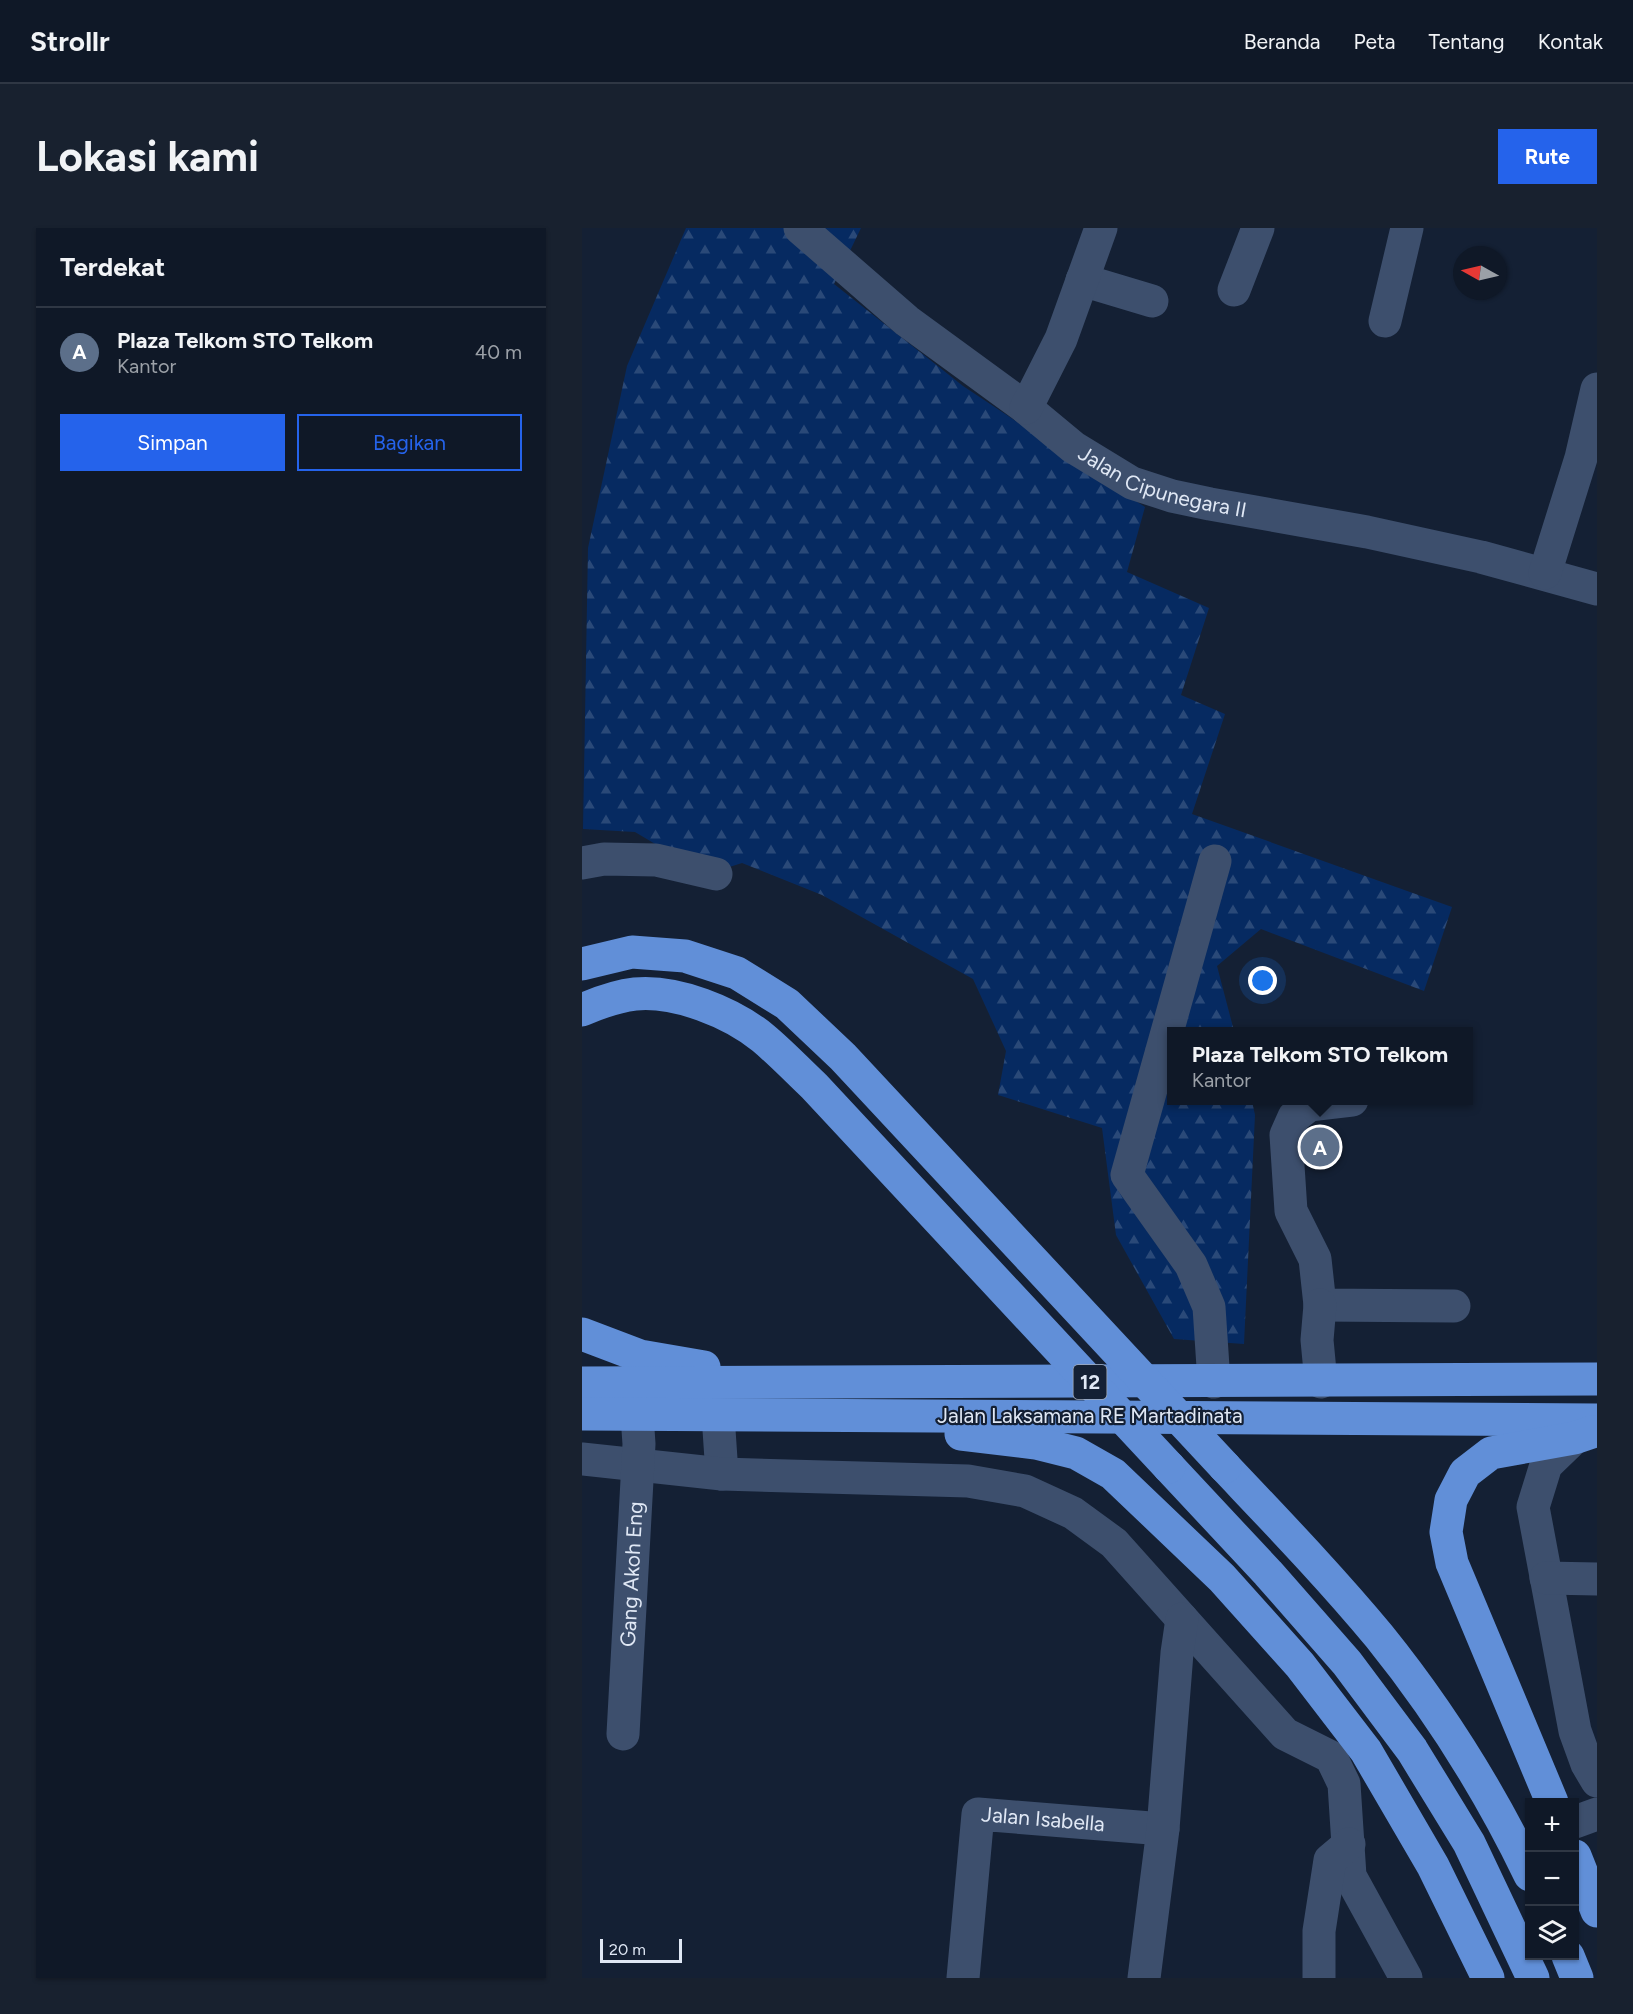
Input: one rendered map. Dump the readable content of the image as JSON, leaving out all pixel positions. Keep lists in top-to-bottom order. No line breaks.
{"streets":{"highway":["12","Jalan Laksamana RE Martadinata"],"street":["Jalan Cipunegara II","Gang Akoh Eng","Jalan Isabella"]},"crossings":[["Jalan Laksamana RE Martadinata","Gang Akoh Eng"]],"scale_bar":"20 m","north":"left","page":{"header":"Strollr","nav":["Beranda","Peta","Tentang","Kontak"],"buttons":["Rute",["Simpan","Bagikan"]],"title":"Lokasi kami","heading":"Terdekat","list":[{"mark":"A","name":"Plaza Telkom STO Telkom","note":"Kantor","value":"40 m"}],"popup":["Plaza Telkom STO Telkom","Kantor"],"pins":"A","map_buttons":["+","−"],"scale":"20 m"}}
